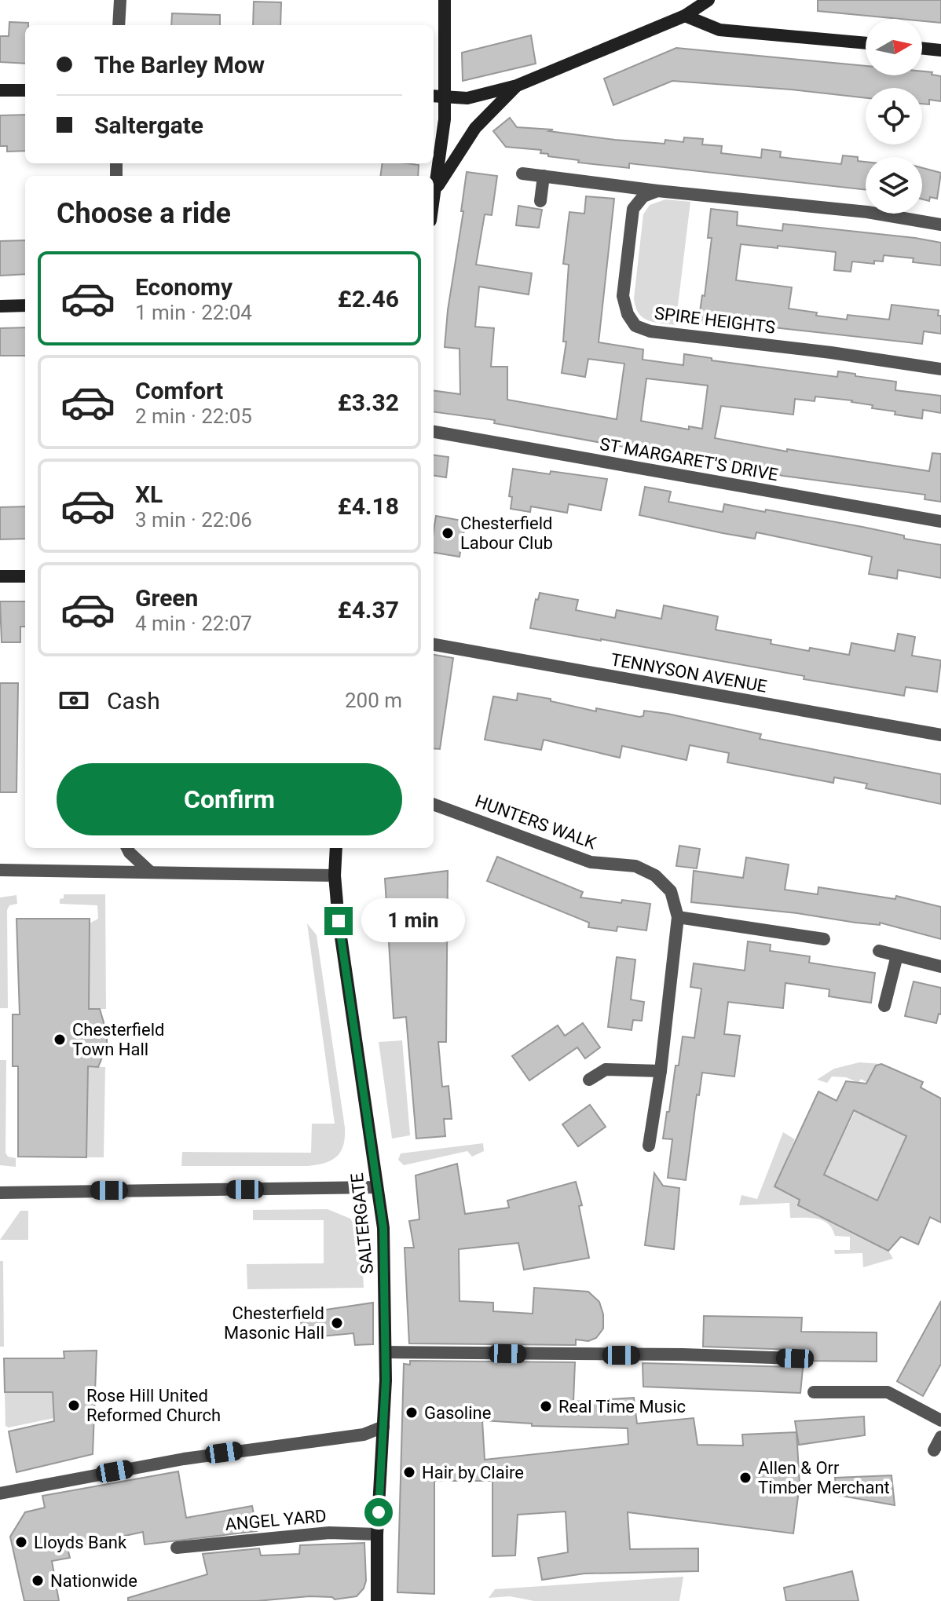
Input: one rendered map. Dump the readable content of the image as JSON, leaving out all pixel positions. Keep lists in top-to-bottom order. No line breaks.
{"streets":{"street":["SPIRE HEIGHTS","ST MARGARET'S DRIVE","TENNYSON AVENUE","HUNTERS WALK","SALTERGATE","ANGEL YARD"]},"crossings":[["SALTERGATE","ANGEL YARD"]],"places":["Chesterfield Labour Club","Chesterfield Town Hall","Chesterfield Masonic Hall","Rose Hill United Reformed Church","Real Time Music","Gasoline","Hair by Claire","Allen & Orr Timber Merchant","Lloyds Bank","Nationwide"],"north":"right","page":{"banner":["The Barley Mow","Saltergate"],"heading":"Choose a ride","list":[{"name":"Economy","note":"1 min · 22:04","value":"£2.46"},{"name":"Comfort","note":"2 min · 22:05","value":"£3.32"},{"name":"XL","note":"3 min · 22:06","value":"£4.18"},{"name":"Green","note":"4 min · 22:07","value":"£4.37"}],"pay":["Cash","200 m"],"buttons":"Confirm","bubble":"1 min"}}
